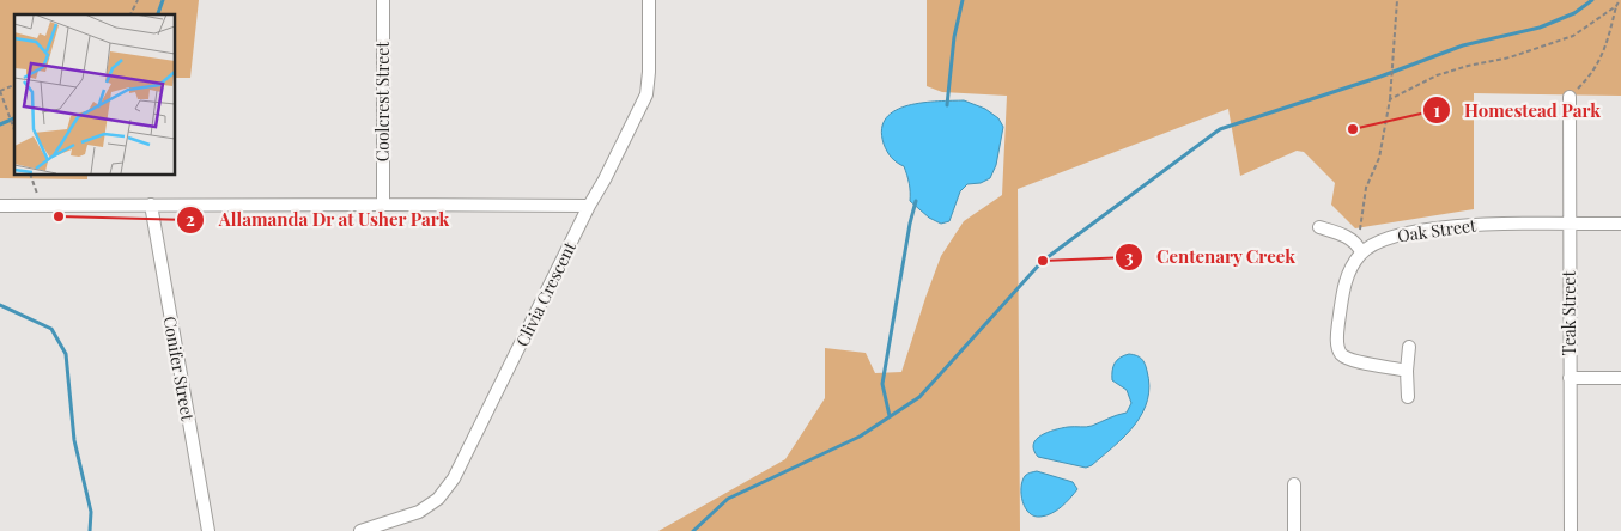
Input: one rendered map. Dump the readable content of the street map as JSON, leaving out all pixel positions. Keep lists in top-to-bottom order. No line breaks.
{"streets":{"street":["Coolcrest Street","Oak Street","Clivia Crescent","Teak Street","Conifer Street"]},"crossings":[["Oak Street","Teak Street"]],"places":["Homestead Park","Allamanda Dr at Usher Park","Centenary Creek"]}
